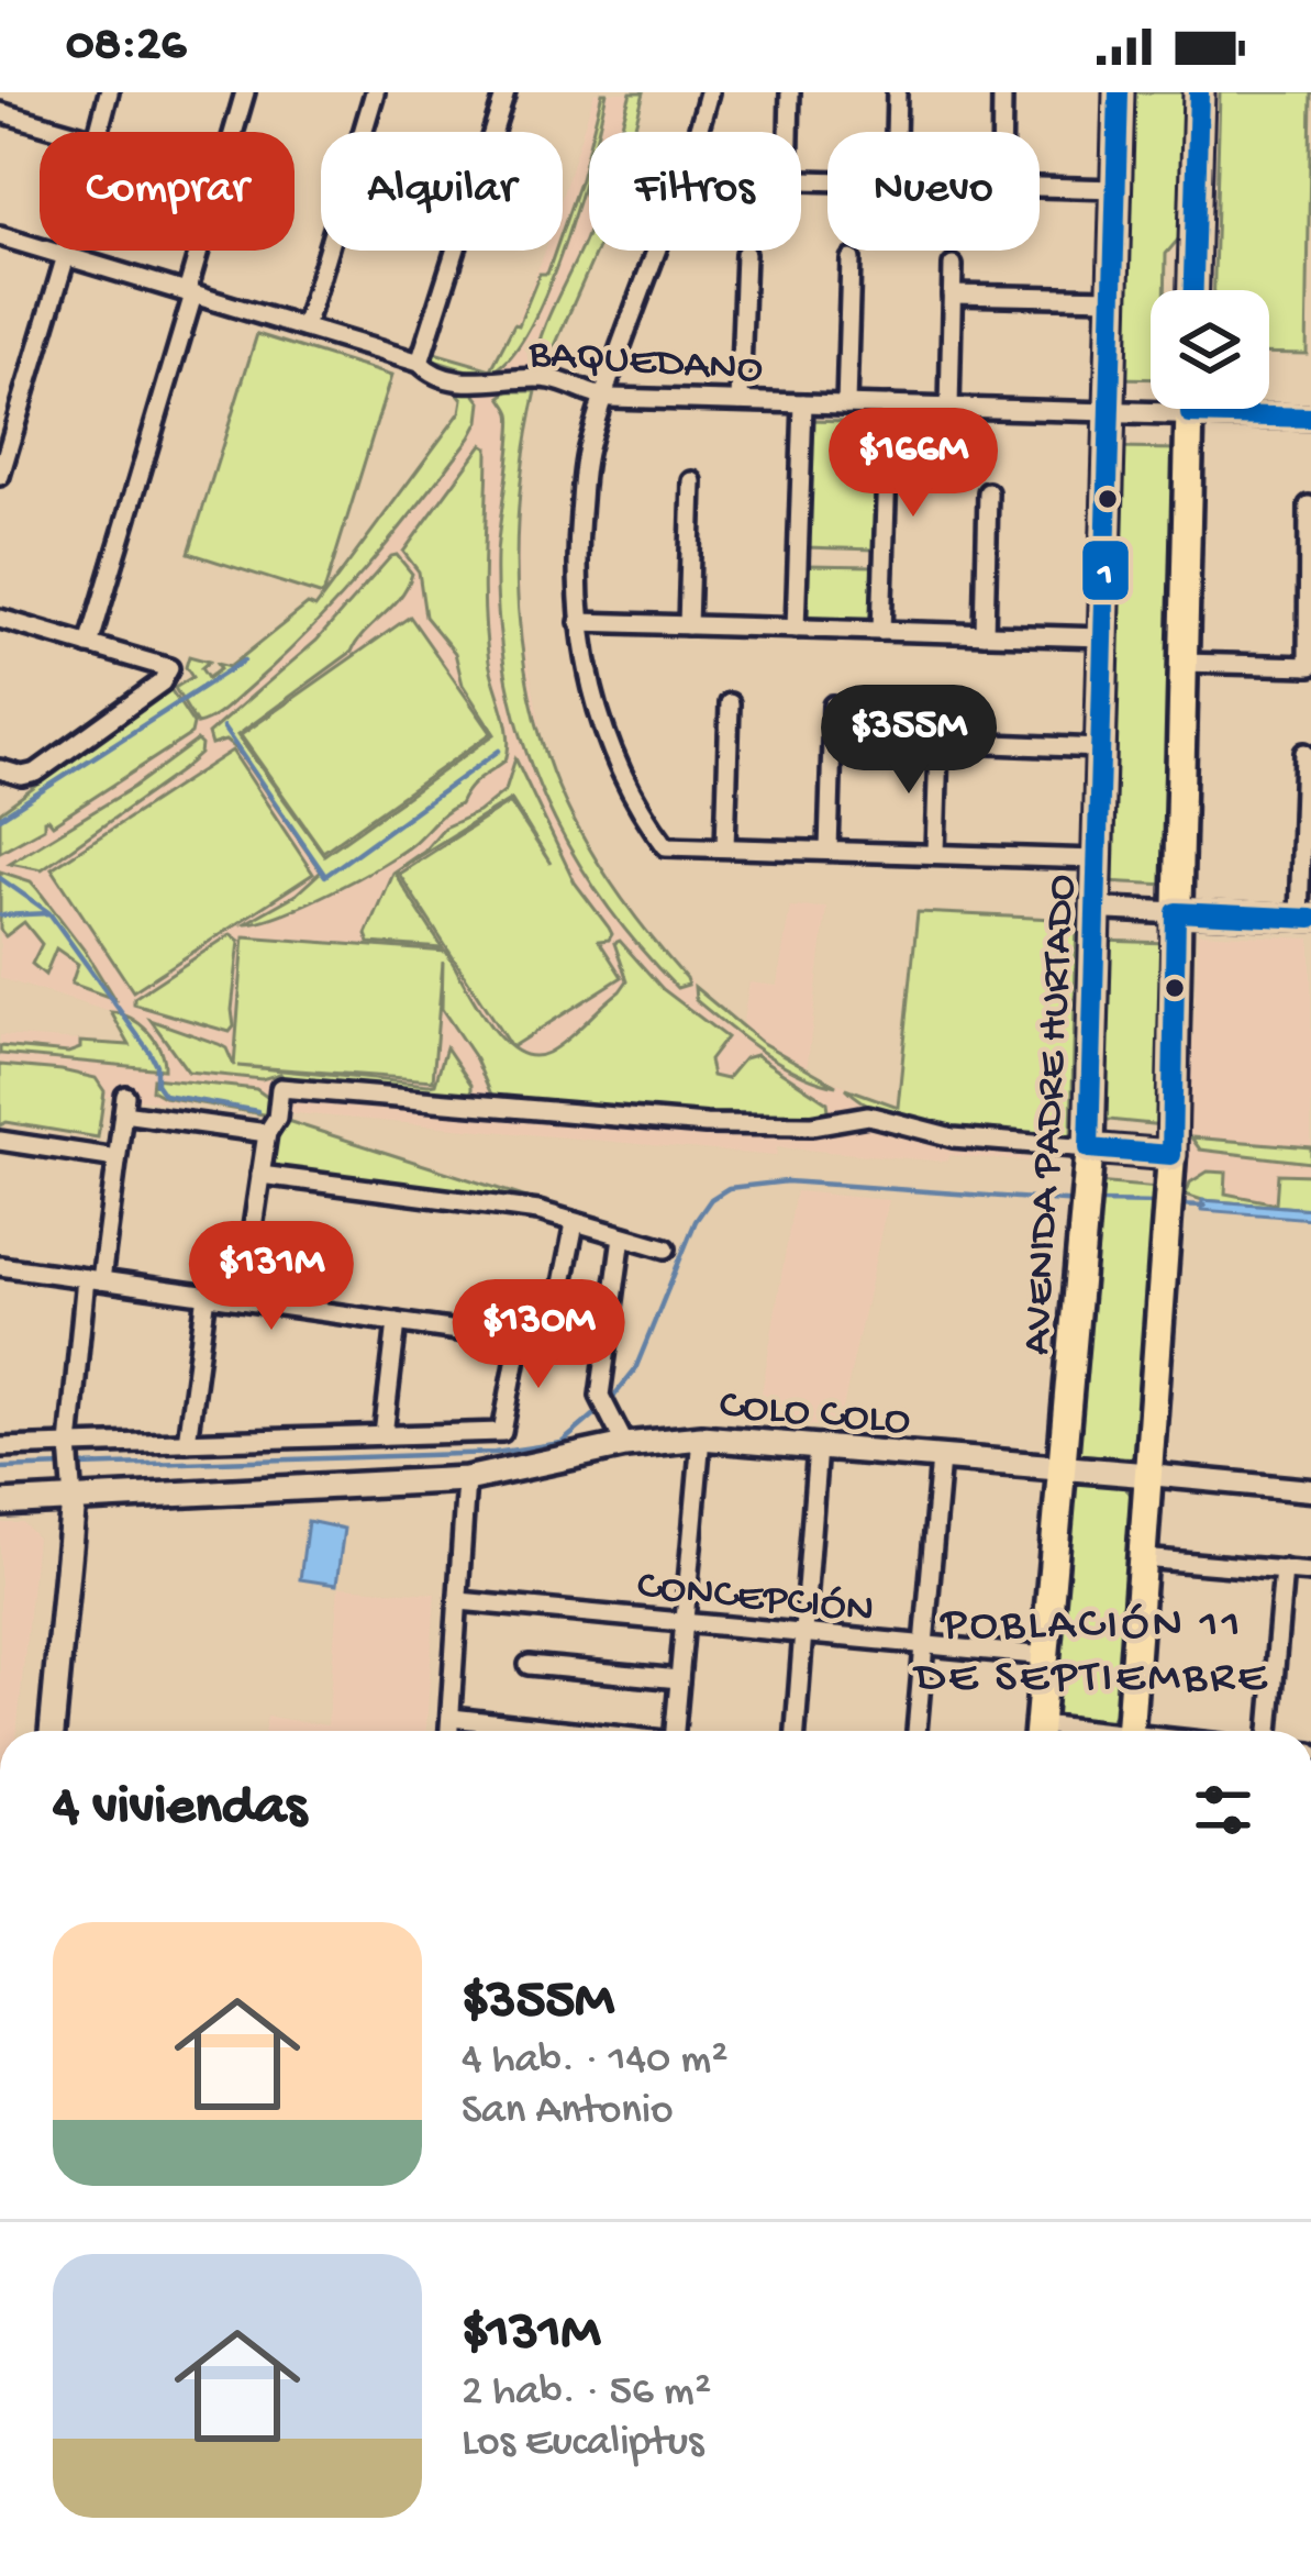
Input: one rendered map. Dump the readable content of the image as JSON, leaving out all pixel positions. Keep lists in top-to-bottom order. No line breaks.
{"streets":{"main road":["AVENIDA PADRE HURTADO","COLO COLO"],"street":["BAQUEDANO","CONCEPCIÓN"]},"crossings":[["BAQUEDANO","AVENIDA PADRE HURTADO"],["AVENIDA PADRE HURTADO","COLO COLO"],["AVENIDA PADRE HURTADO","CONCEPCIÓN"]],"districts":["POBLACIÓN 11 DE SEPTIEMBRE"],"lines":["transit line 1"],"page":{"status":"08:26","chip":["Comprar","Alquilar","Filtros","Nuevo"],"price":["$166M","$355M","$131M","$130M"],"heading":"4 viviendas","list":[{"name":"$355M","note":"4 hab. · 140 m² · San Antonio"},{"name":"$131M","note":"2 hab. · 56 m² · Los Eucaliptus"}]}}
